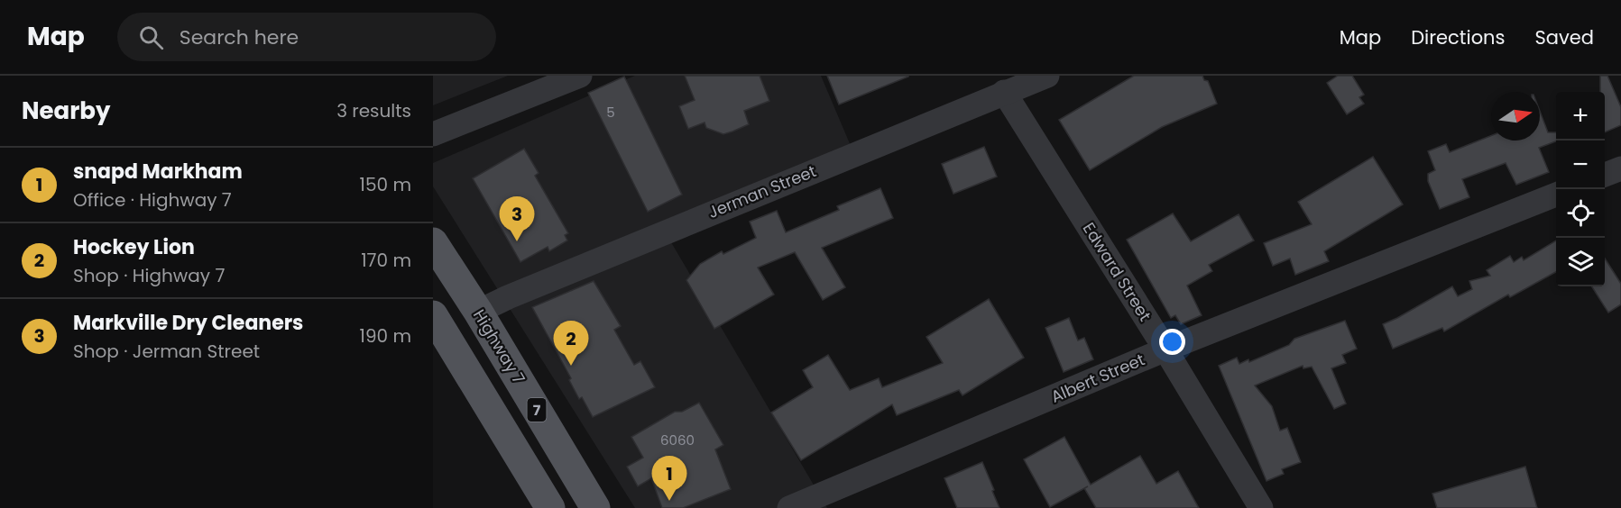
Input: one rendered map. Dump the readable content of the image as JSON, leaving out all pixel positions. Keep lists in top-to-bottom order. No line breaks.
{"streets":{"main road":["Highway 7","7"],"street":["Jerman Street","Edward Street","Albert Street"]},"crossings":[["Jerman Street","Edward Street"],["Jerman Street","Highway 7"],["Edward Street","Albert Street"]],"house_numbers":["5","6060"],"north":"right","page":{"header":"Map","search":"Search here","nav":["Map","Directions","Saved"],"heading":["Nearby","3 results"],"map_buttons":["+","−"],"list":[{"mark":"1","name":"snapd Markham","note":"Office · Highway 7","value":"150 m"},{"mark":"2","name":"Hockey Lion","note":"Shop · Highway 7","value":"170 m"},{"mark":"3","name":"Markville Dry Cleaners","note":"Shop · Jerman Street","value":"190 m"}],"pins":["3","2","1"]}}
